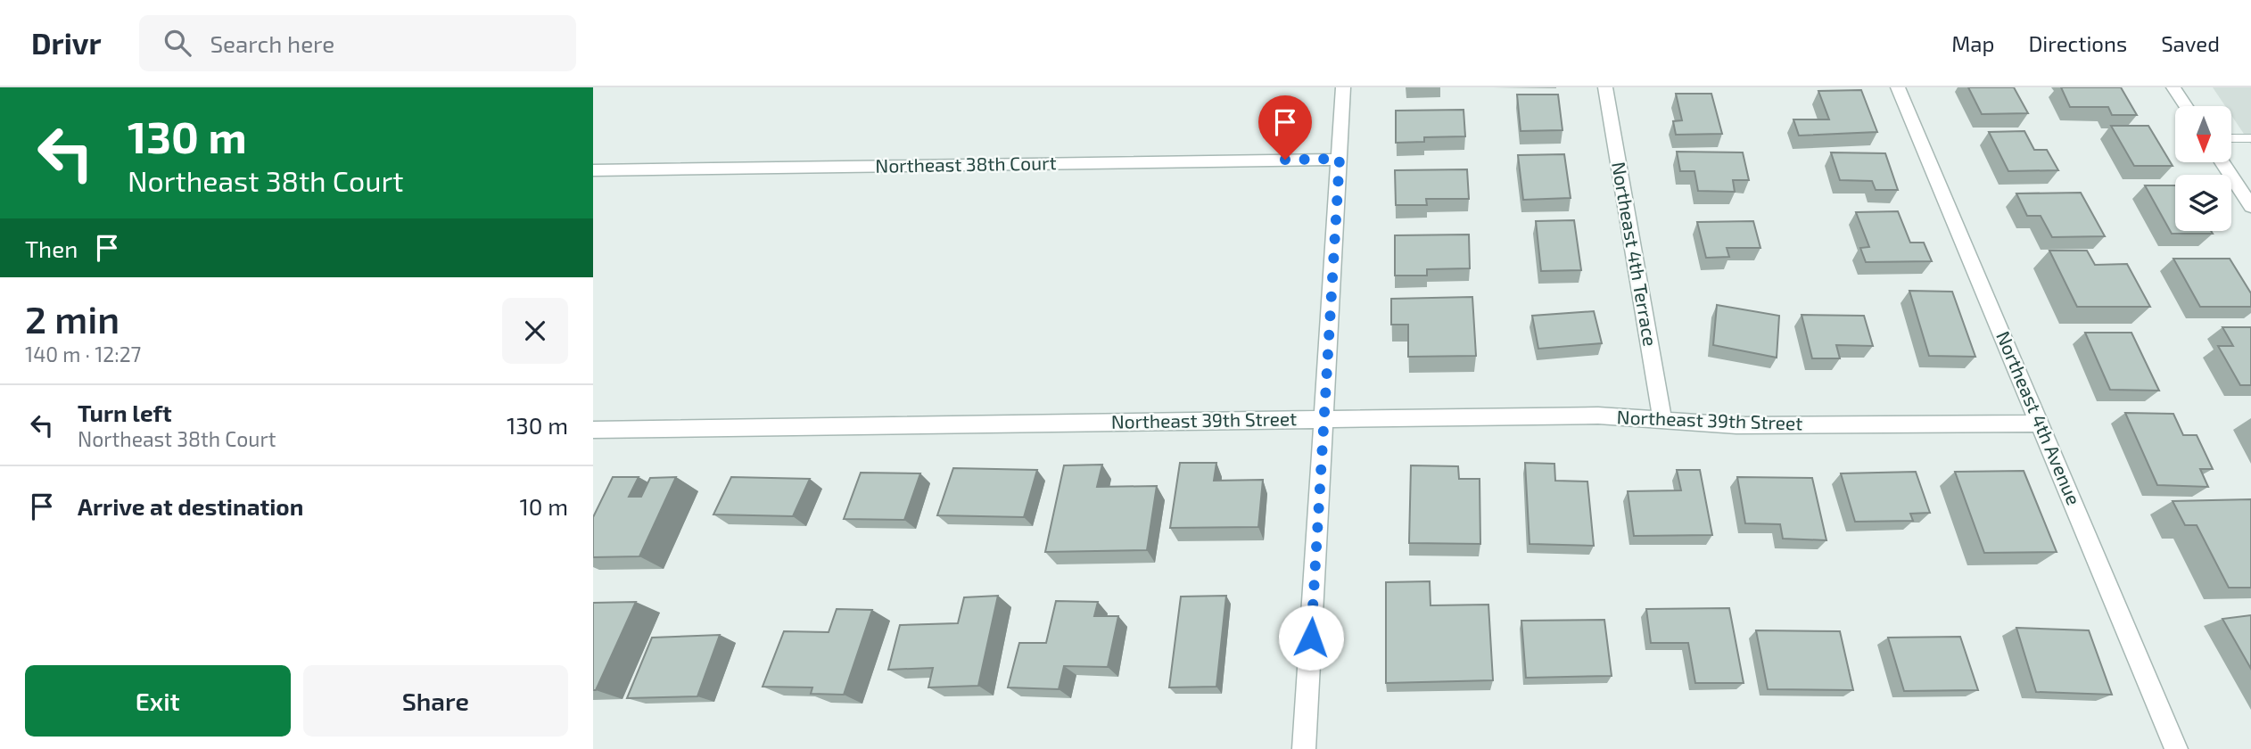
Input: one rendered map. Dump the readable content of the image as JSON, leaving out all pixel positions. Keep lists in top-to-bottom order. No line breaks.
{"streets":{"street":["Northeast 38th Court","Northeast 4th Terrace","Northeast 4th Avenue","Northeast 39th Street"]},"crossings":[["Northeast 4th Terrace","Northeast 39th Street"],["Northeast 4th Avenue","Northeast 39th Street"]],"north":"bottom","page":{"header":"Drivr","search":"Search here","nav":["Map","Directions","Saved"],"turn":["130 m","Northeast 38th Court"],"then":"Then","heading":["2 min","140 m · 12:27"],"list":[{"name":"Turn left","note":"Northeast 38th Court","value":"130 m"},{"name":"Arrive at destination","value":"10 m"}],"buttons":["Exit","Share"]}}
